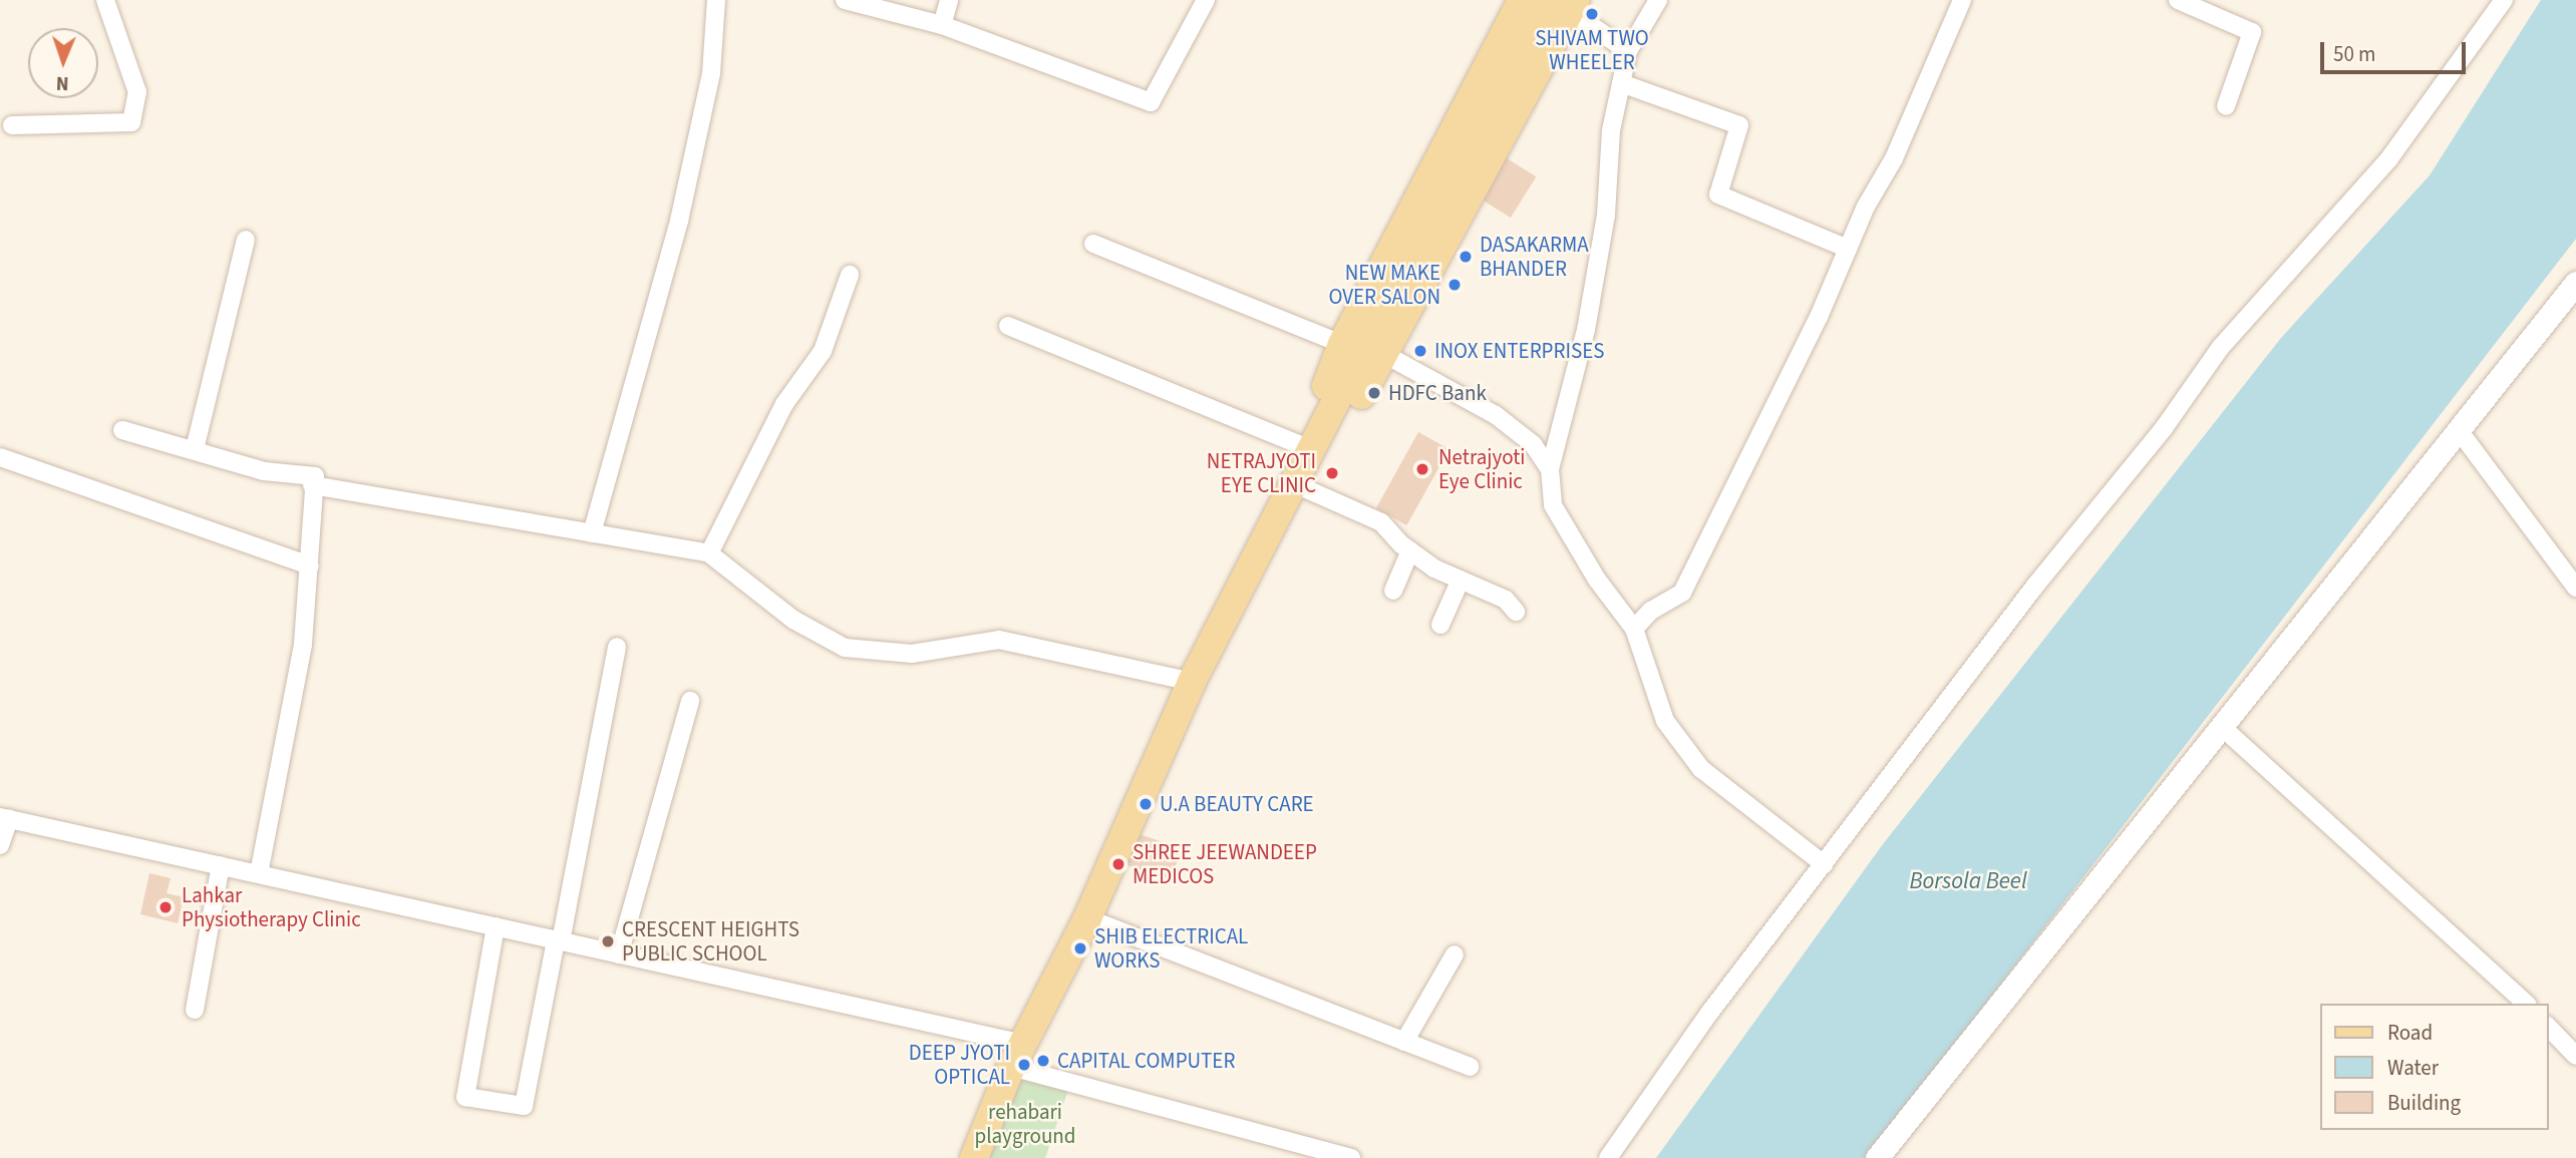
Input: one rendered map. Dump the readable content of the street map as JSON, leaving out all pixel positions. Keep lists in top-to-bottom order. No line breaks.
{"water":["Borsola Beel"],"parks":["rehabari playground"],"places":["SHIVAM TWO WHEELER","DASAKARMA BHANDER","NEW MAKE OVER SALON","INOX ENTERPRISES","HDFC Bank","Netrajyoti Eye Clinic","NETRAJYOTI EYE CLINIC","U.A BEAUTY CARE","SHREE JEEWANDEEP MEDICOS","Lahkar Physiotherapy Clinic","CRESCENT HEIGHTS PUBLIC SCHOOL","SHIB ELECTRICAL WORKS","CAPITAL COMPUTER","DEEP JYOTI OPTICAL"],"legend":["Road","Water","Building"],"scale_bar":"50 m","north":"bottom"}
